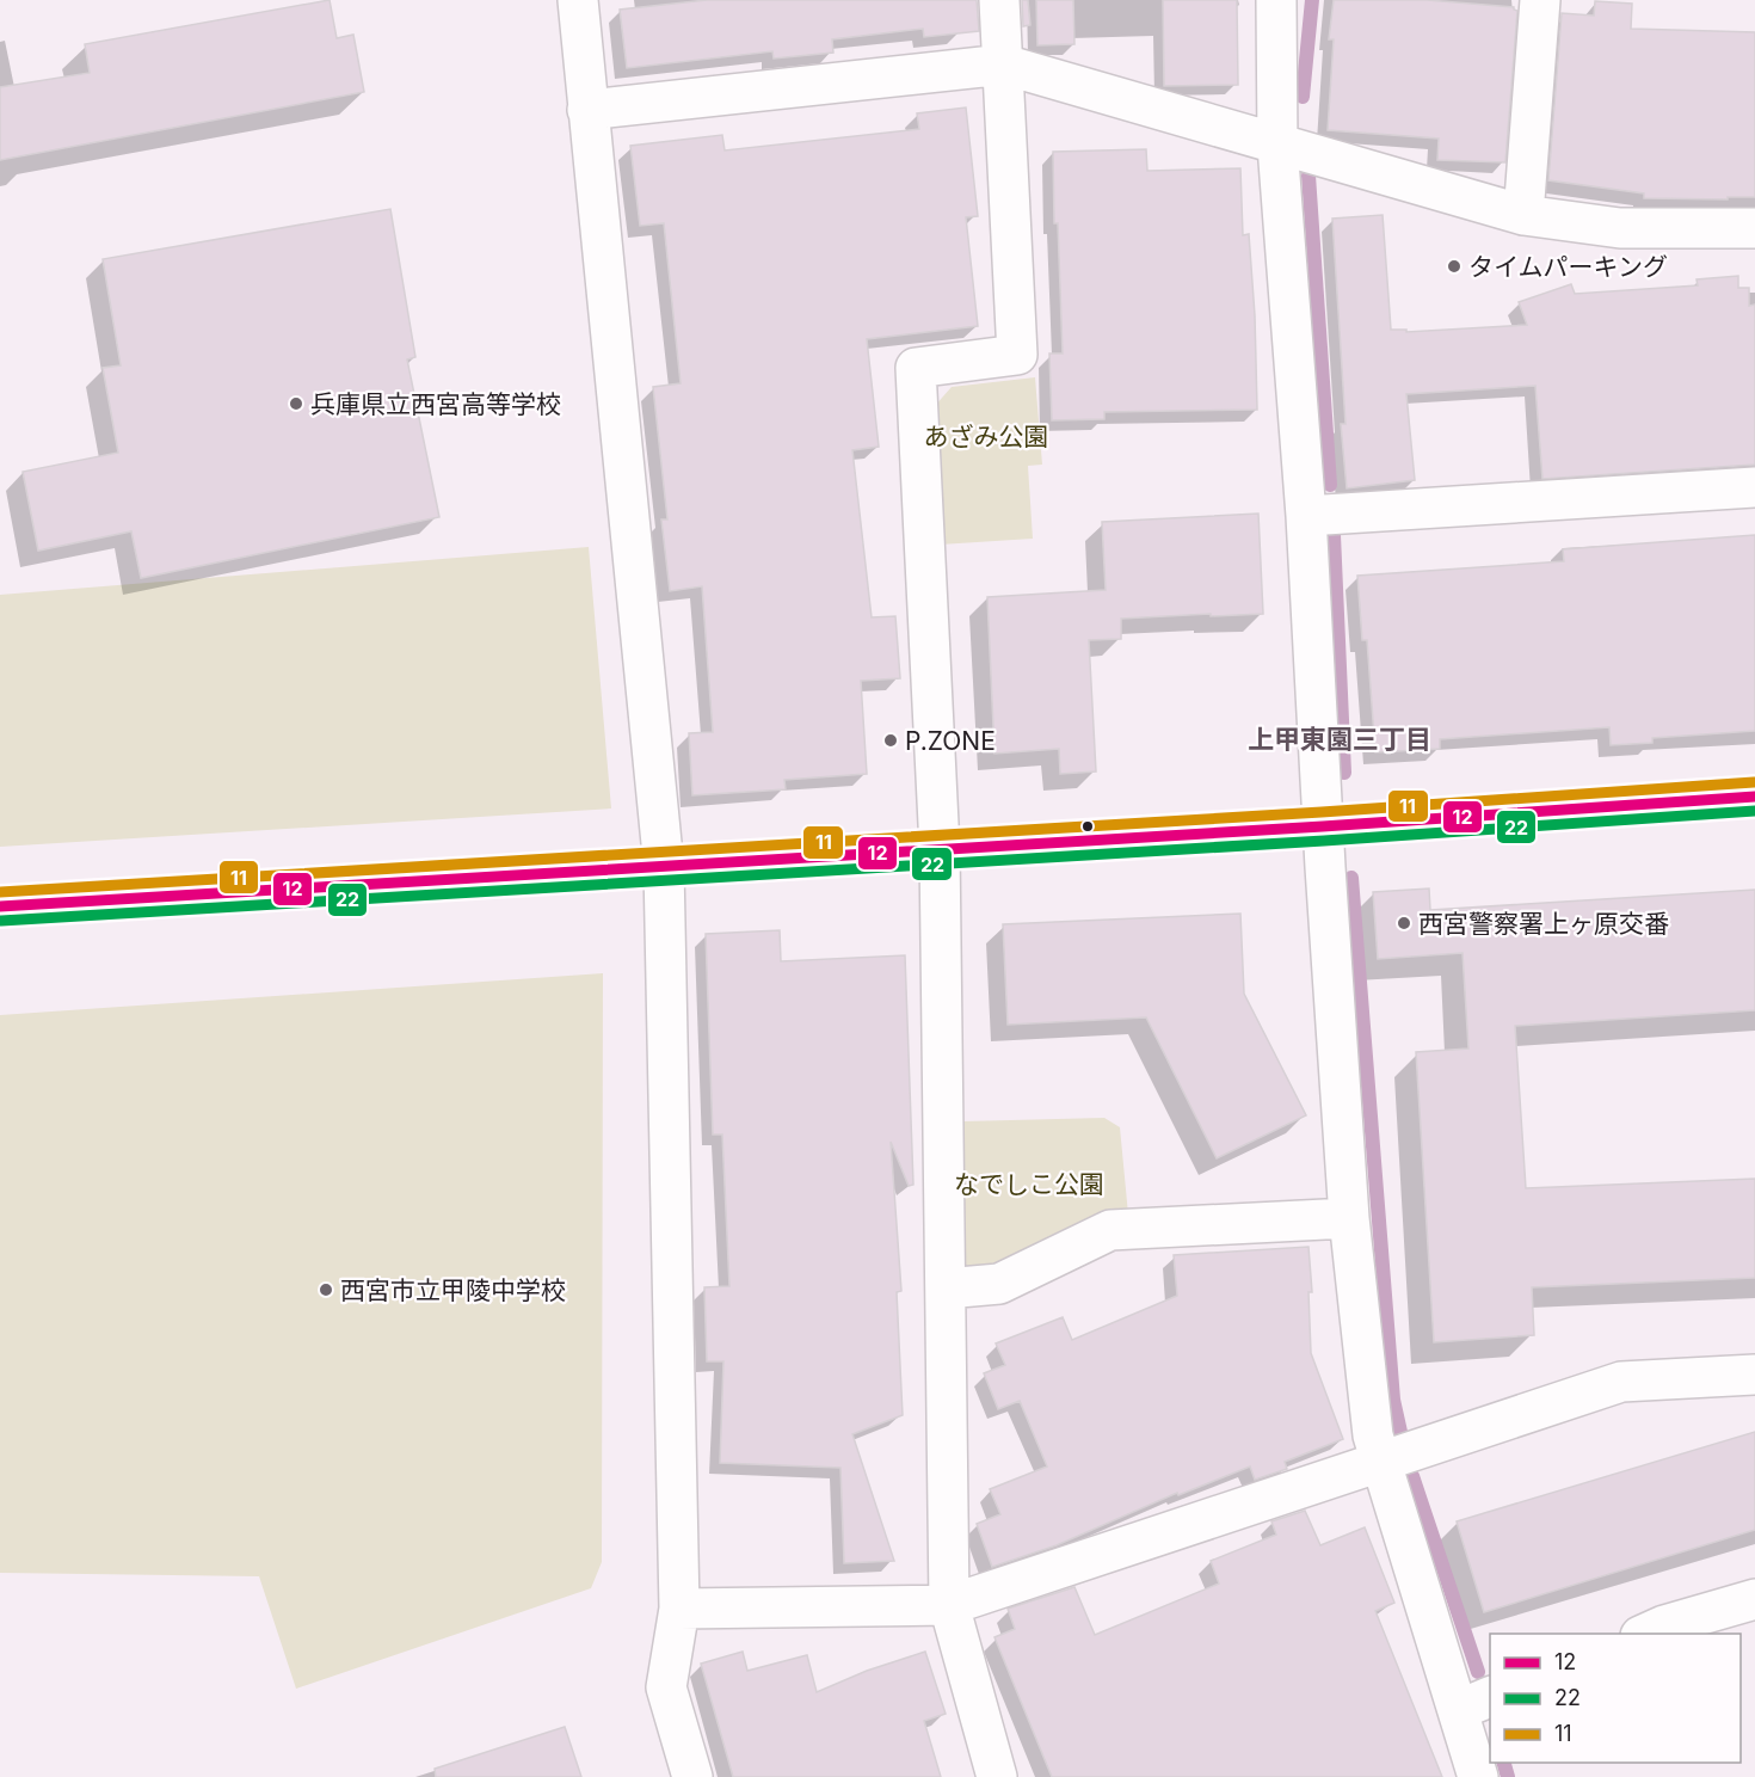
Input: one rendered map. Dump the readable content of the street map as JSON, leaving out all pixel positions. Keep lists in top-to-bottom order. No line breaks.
{"districts":["上甲東園三丁目"],"parks":["あざみ公園","なでしこ公園"],"places":["タイムパーキング","兵庫県立西宮高等学校","P.ZONE","西宮警察署上ヶ原交番","西宮市立甲陵中学校"],"lines":["transit line 11","transit line 12","transit line 22"],"legend":["12","22","11"]}
